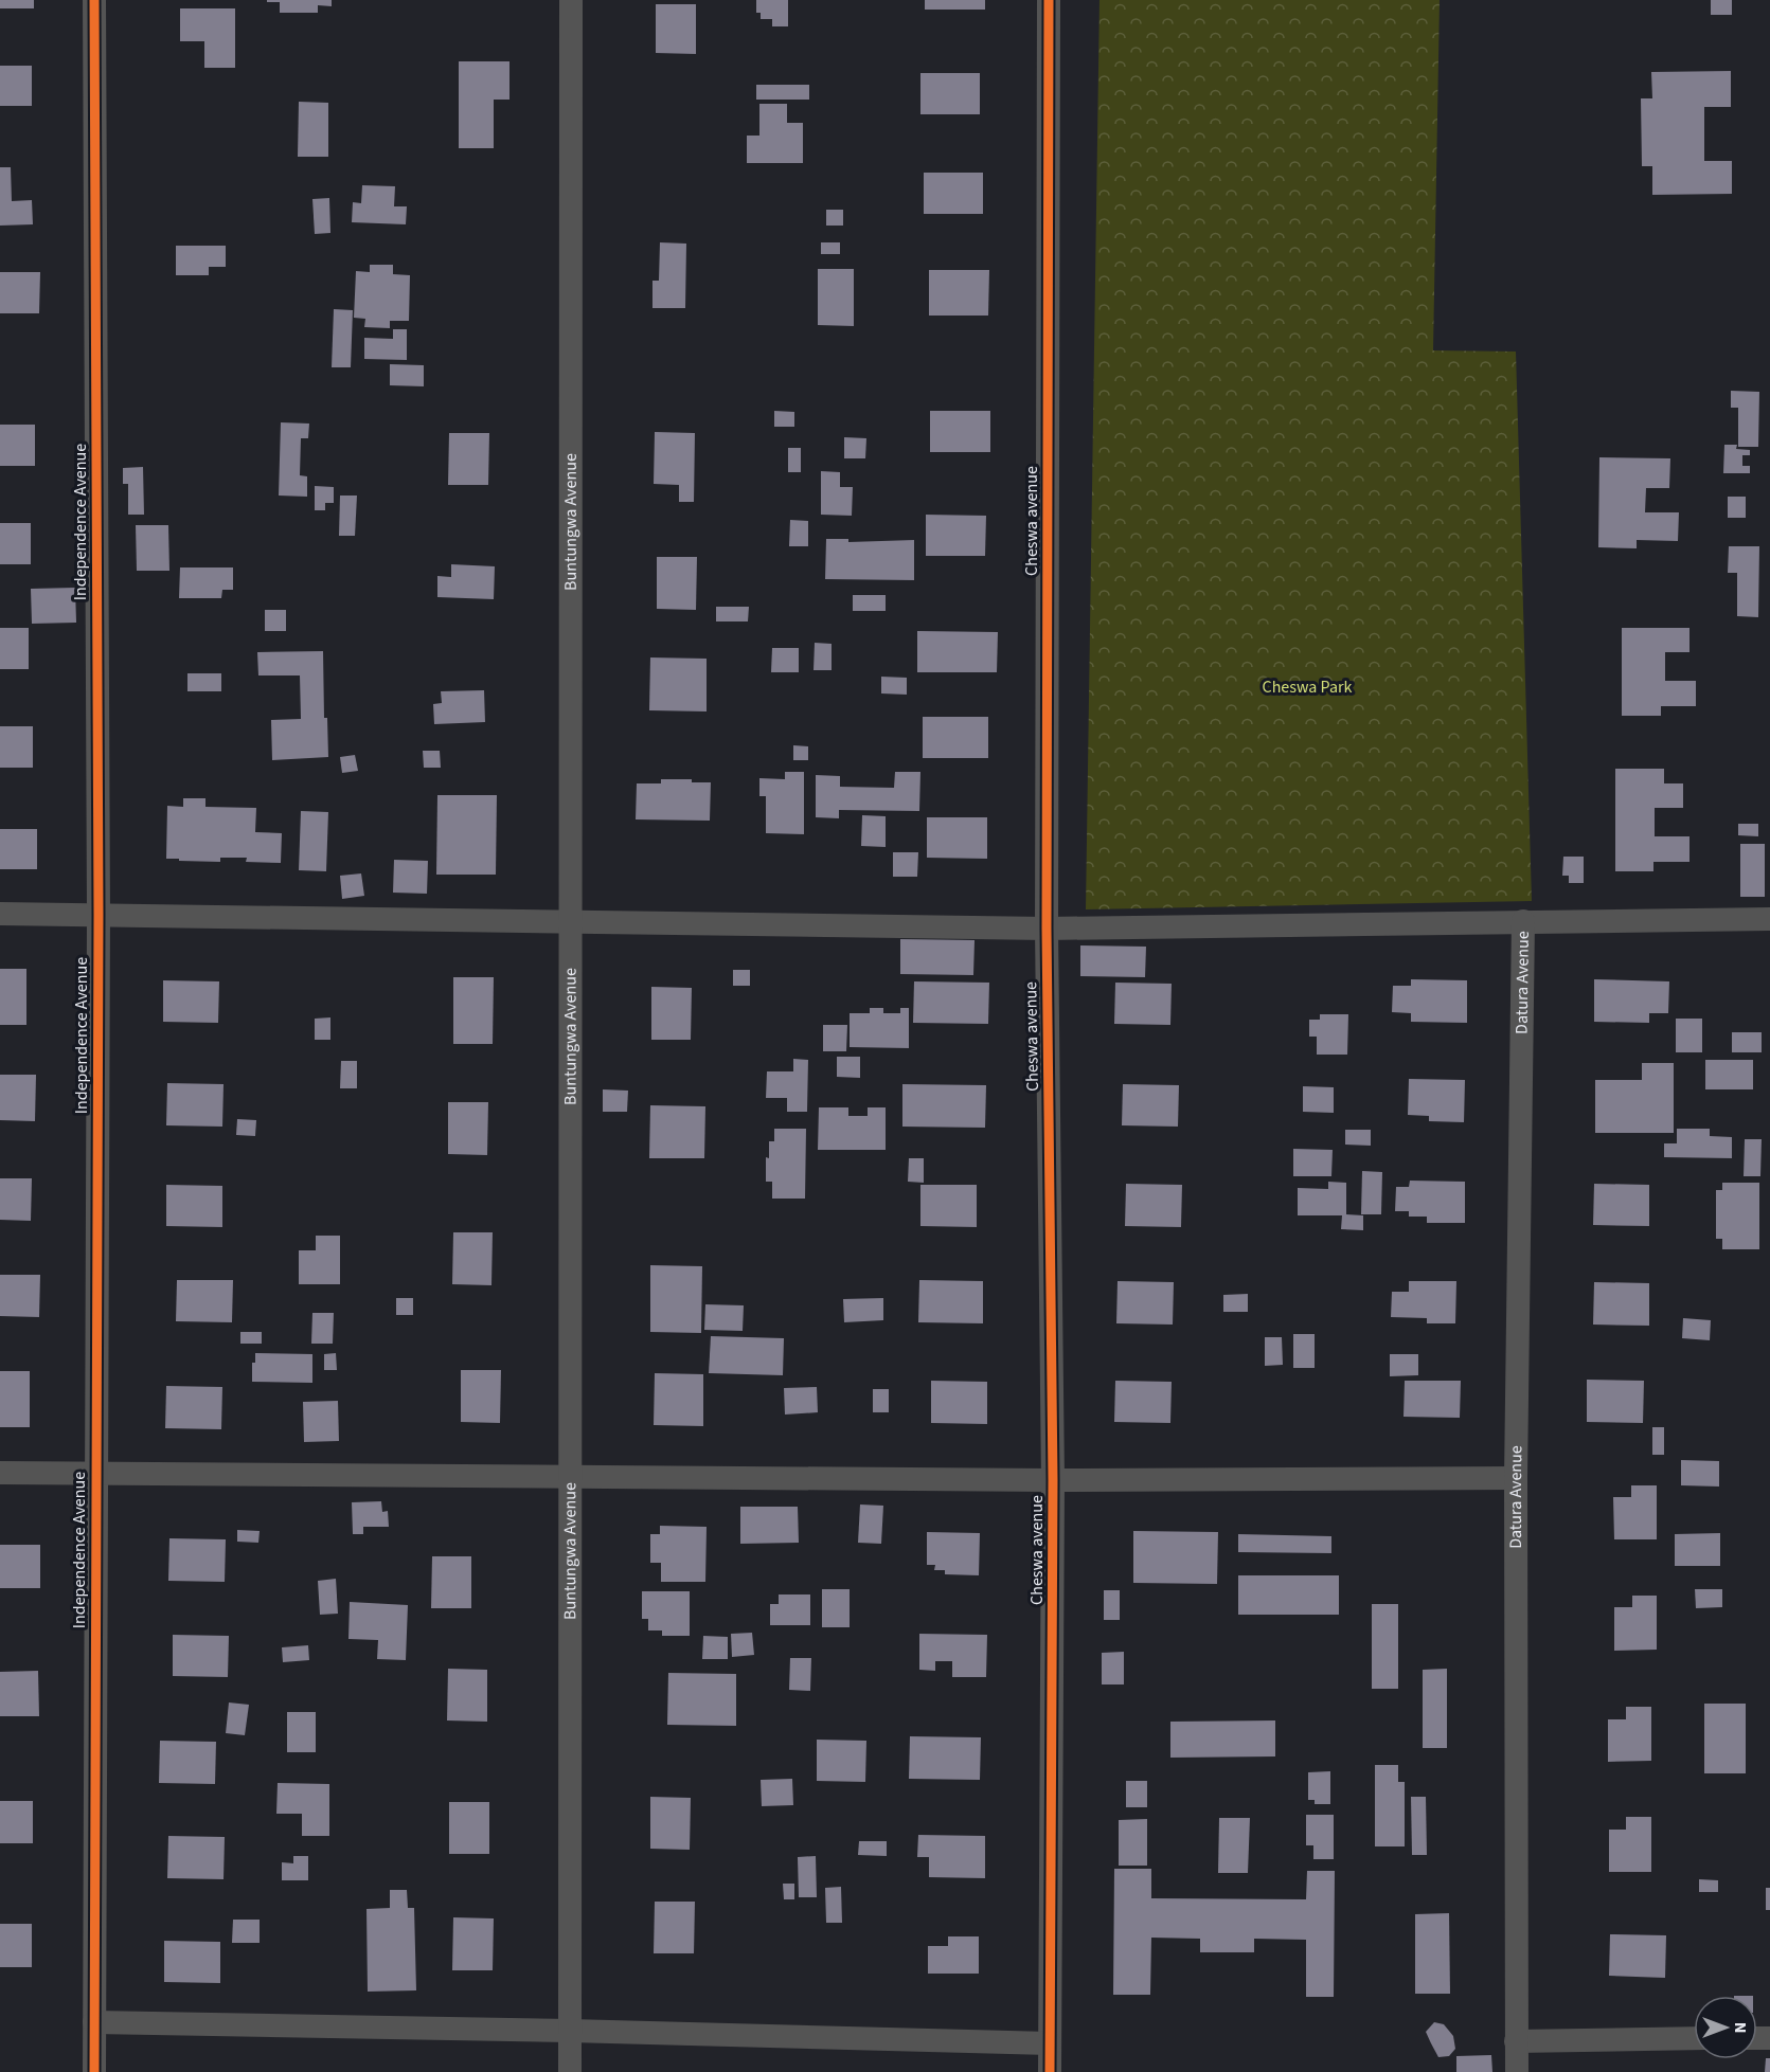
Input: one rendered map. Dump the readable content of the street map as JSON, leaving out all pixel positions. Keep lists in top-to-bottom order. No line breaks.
{"streets":{"street":["Cheswa avenue","Independence Avenue","Buntungwa Avenue","Datura Avenue"]},"parks":["Cheswa Park"],"north":"right"}
